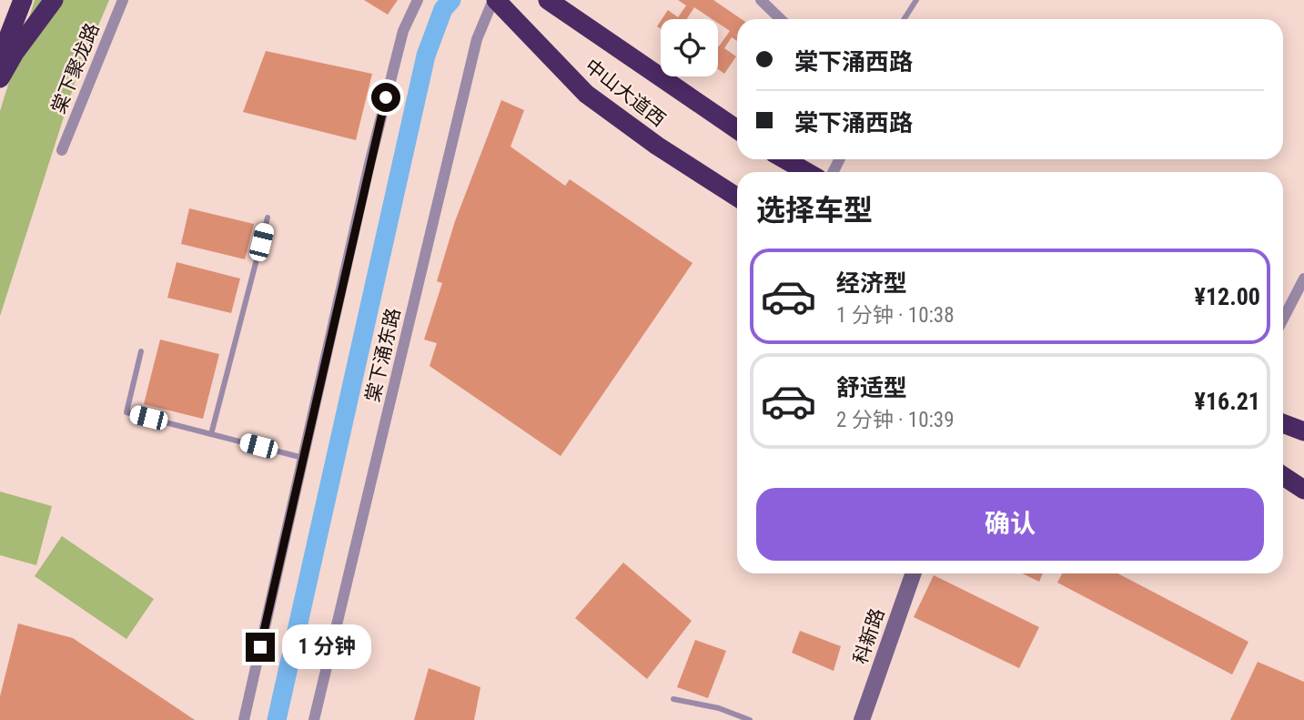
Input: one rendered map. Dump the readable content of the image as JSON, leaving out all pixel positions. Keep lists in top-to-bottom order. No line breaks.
{"streets":{"highway":["中山大道西"],"street":["棠下聚龙路","棠下涌东路","科新路"]},"crossings":[["中山大道西","棠下涌东路"]],"page":{"banner":["棠下涌西路","棠下涌西路"],"heading":"选择车型","list":[{"name":"经济型","note":"1 分钟 · 10:38","value":"¥12.00"},{"name":"舒适型","note":"2 分钟 · 10:39","value":"¥16.21"}],"buttons":"确认","bubble":"1 分钟"}}
